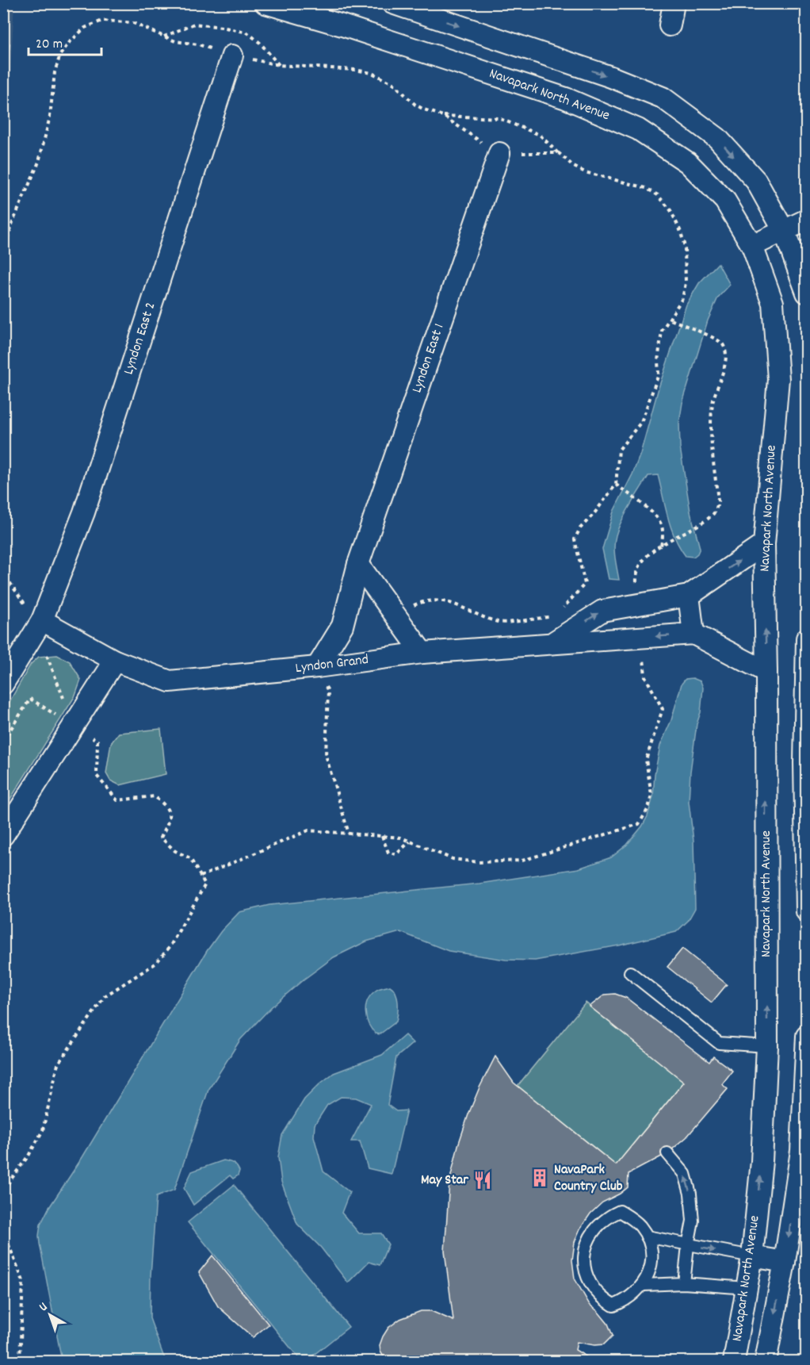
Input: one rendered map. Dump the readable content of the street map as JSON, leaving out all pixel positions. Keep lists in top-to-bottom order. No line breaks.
{"streets":{"street":["Navapark North Avenue","Lyndon East 2","Lyndon East 1","Lyndon Grand"]},"crossings":[["Navapark North Avenue","Lyndon Grand"],["Lyndon East 2","Lyndon Grand"],["Lyndon East 1","Lyndon Grand"]],"places":{"building":["NavaPark Country Club"],"restaurant":["May Star"]},"scale_bar":"20 m","north":"top left"}
